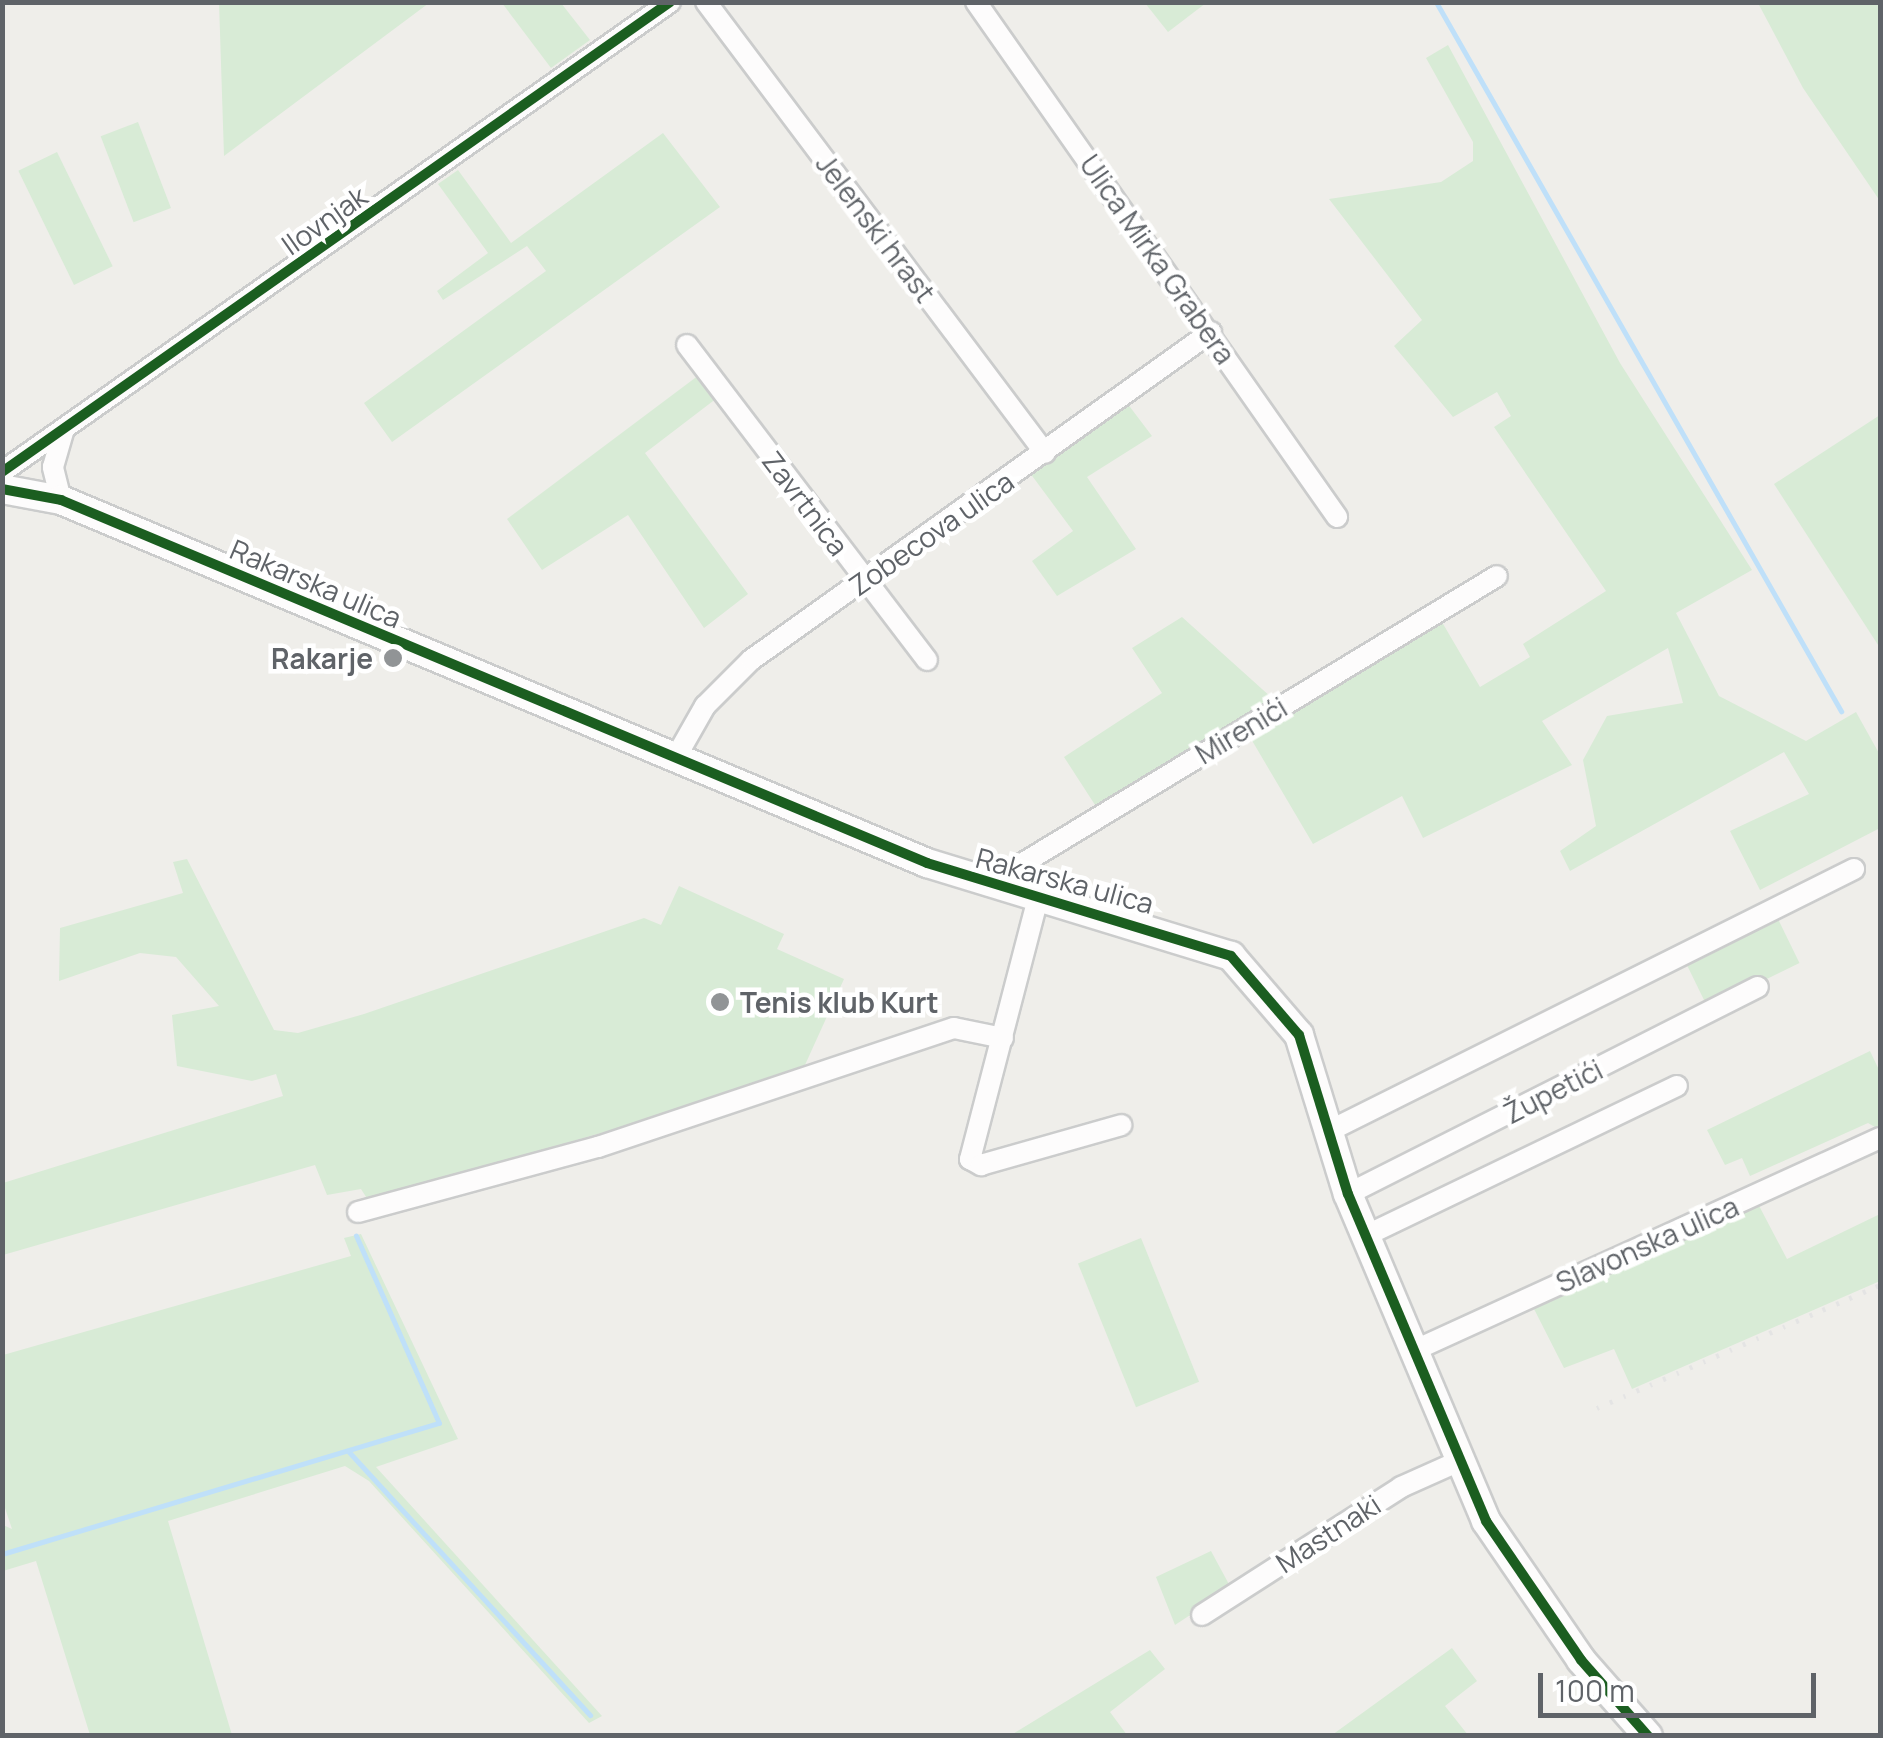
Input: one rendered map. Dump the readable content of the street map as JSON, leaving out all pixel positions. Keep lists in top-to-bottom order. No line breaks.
{"streets":{"main road":["Rakarska ulica"],"street":["Ilovnjak","Jelenski hrast","Ulica Mirka Grabera","Zavrtnica","Zobecova ulica","Mirenići","Župetići","Slavonska ulica","Mastnaki"]},"crossings":[["Ilovnjak","Rakarska ulica"],["Jelenski hrast","Zobecova ulica"],["Ulica Mirka Grabera","Zobecova ulica"],["Zavrtnica","Zobecova ulica"],["Zobecova ulica","Rakarska ulica"],["Rakarska ulica","Mirenići"],["Rakarska ulica","Župetići"],["Rakarska ulica","Slavonska ulica"],["Rakarska ulica","Mastnaki"]],"places":["Rakarje","Tenis klub Kurt"],"scale_bar":"100 m"}
